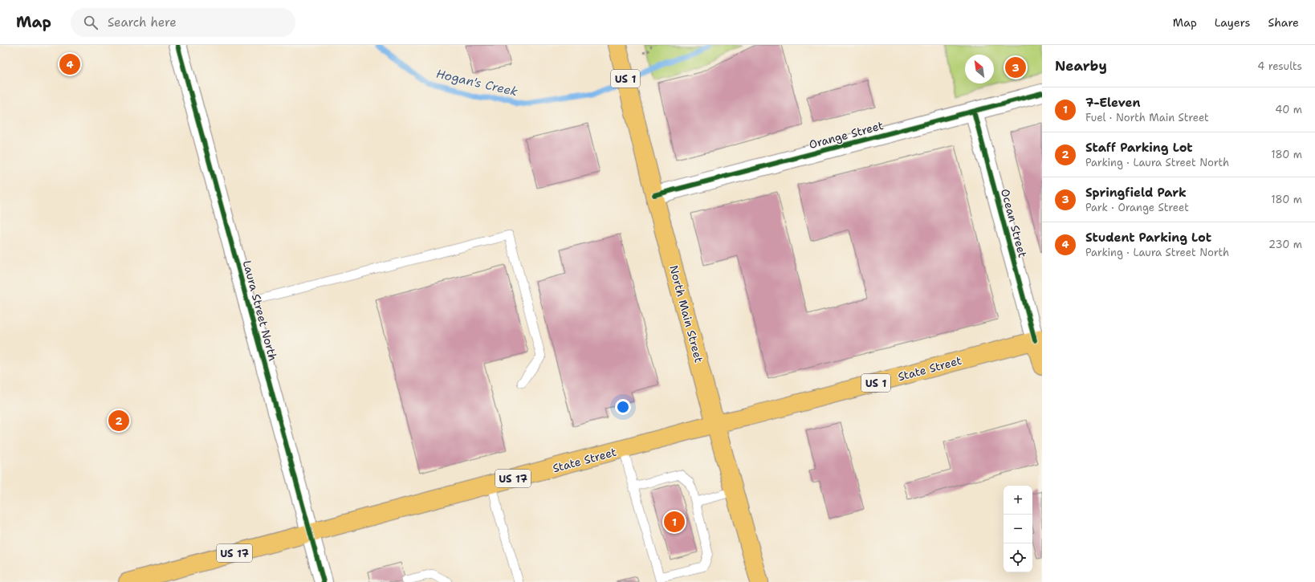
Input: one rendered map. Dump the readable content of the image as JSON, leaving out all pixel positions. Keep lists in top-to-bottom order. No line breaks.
{"streets":{"main road":["US 1","Ocean Street","North Main Street","State Street","US 17"],"street":["Orange Street","Laura Street North"]},"crossings":[["Orange Street","Ocean Street"],["Orange Street","North Main Street"],["Ocean Street","State Street"],["Laura Street North","State Street"],["North Main Street","State Street"]],"water":["Hogan's Creek"],"north":"top left","page":{"header":"Map","search":"Search here","nav":["Map","Layers","Share"],"heading":["Nearby","4 results"],"pins":["4","3","2","1"],"list":[{"mark":"1","name":"7-Eleven","note":"Fuel · North Main Street","value":"40 m"},{"mark":"2","name":"Staff Parking Lot","note":"Parking · Laura Street North","value":"180 m"},{"mark":"3","name":"Springfield Park","note":"Park · Orange Street","value":"180 m"},{"mark":"4","name":"Student Parking Lot","note":"Parking · Laura Street North","value":"230 m"}],"map_buttons":["+","−"]}}
